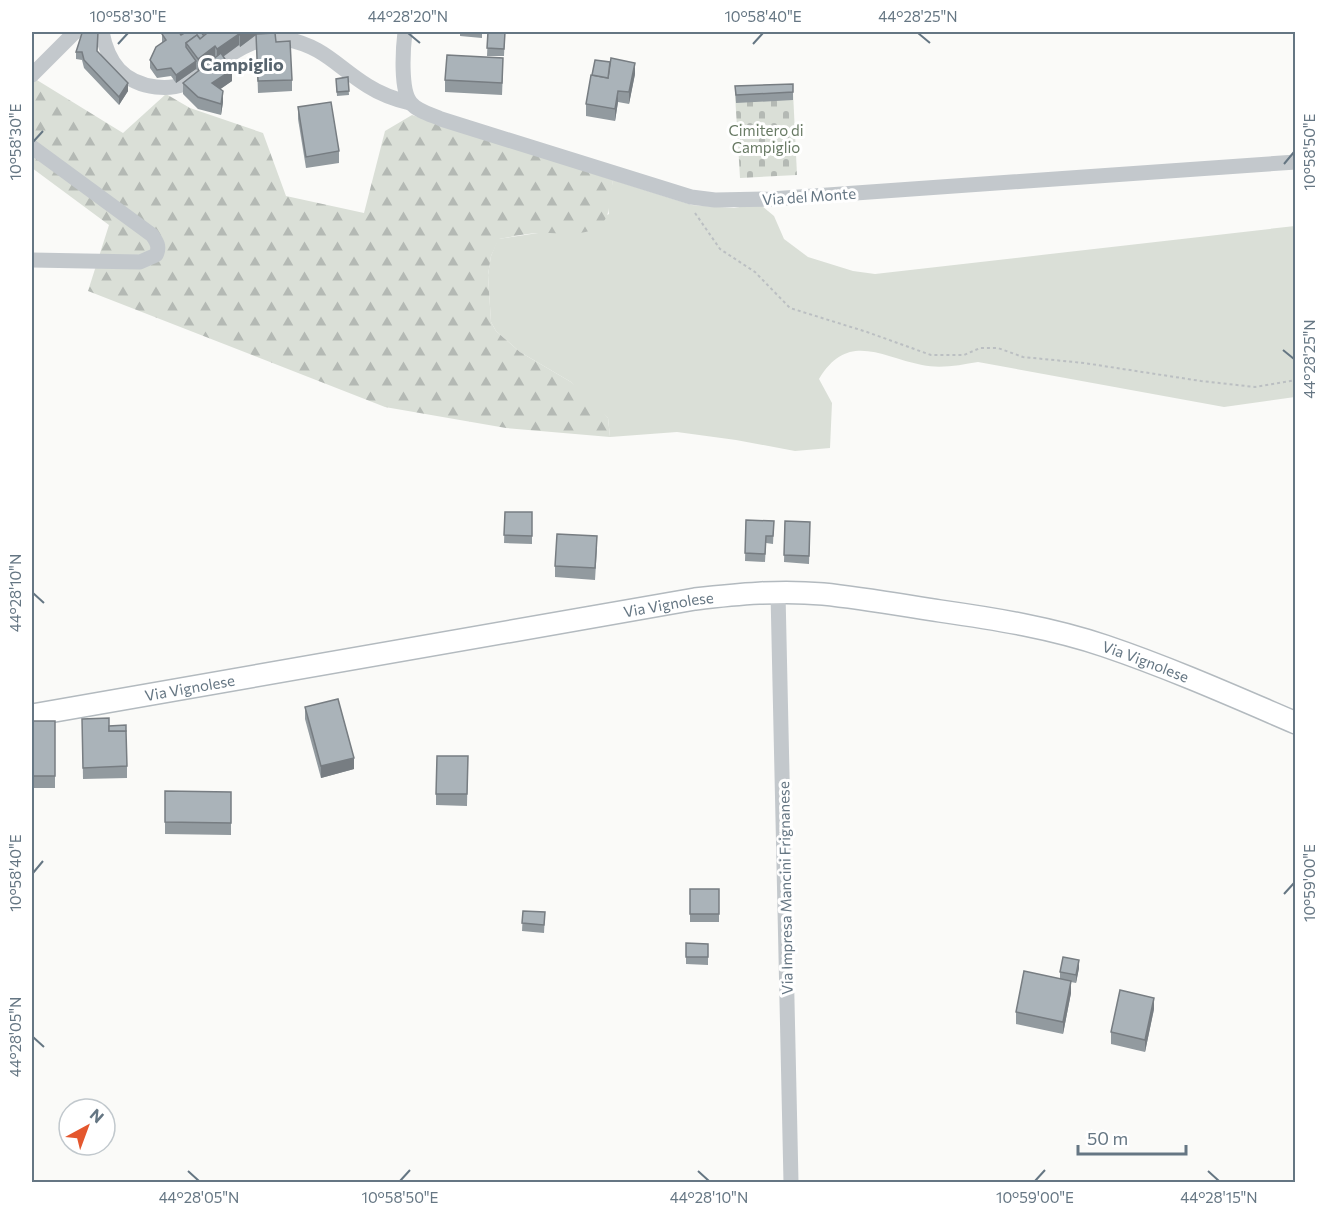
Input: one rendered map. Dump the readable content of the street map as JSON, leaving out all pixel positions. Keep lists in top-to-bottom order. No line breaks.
{"streets":{"main road":["Via Vignolese"],"street":["Via del Monte","Via Impresa Mancini Frignanese"]},"crossings":[["Via Vignolese","Via Impresa Mancini Frignanese"]],"districts":["Campiglio"],"parks":["Cimitero di Campiglio"],"scale_bar":"50 m","north":"top right","coordinates":["10°58'30\"E","44°28'20\"N","10°58'40\"E","44°28'25\"N","10°58'50\"E","44°28'10\"N","10°59'00\"E","44°28'05\"N","44°28'15\"N"]}
